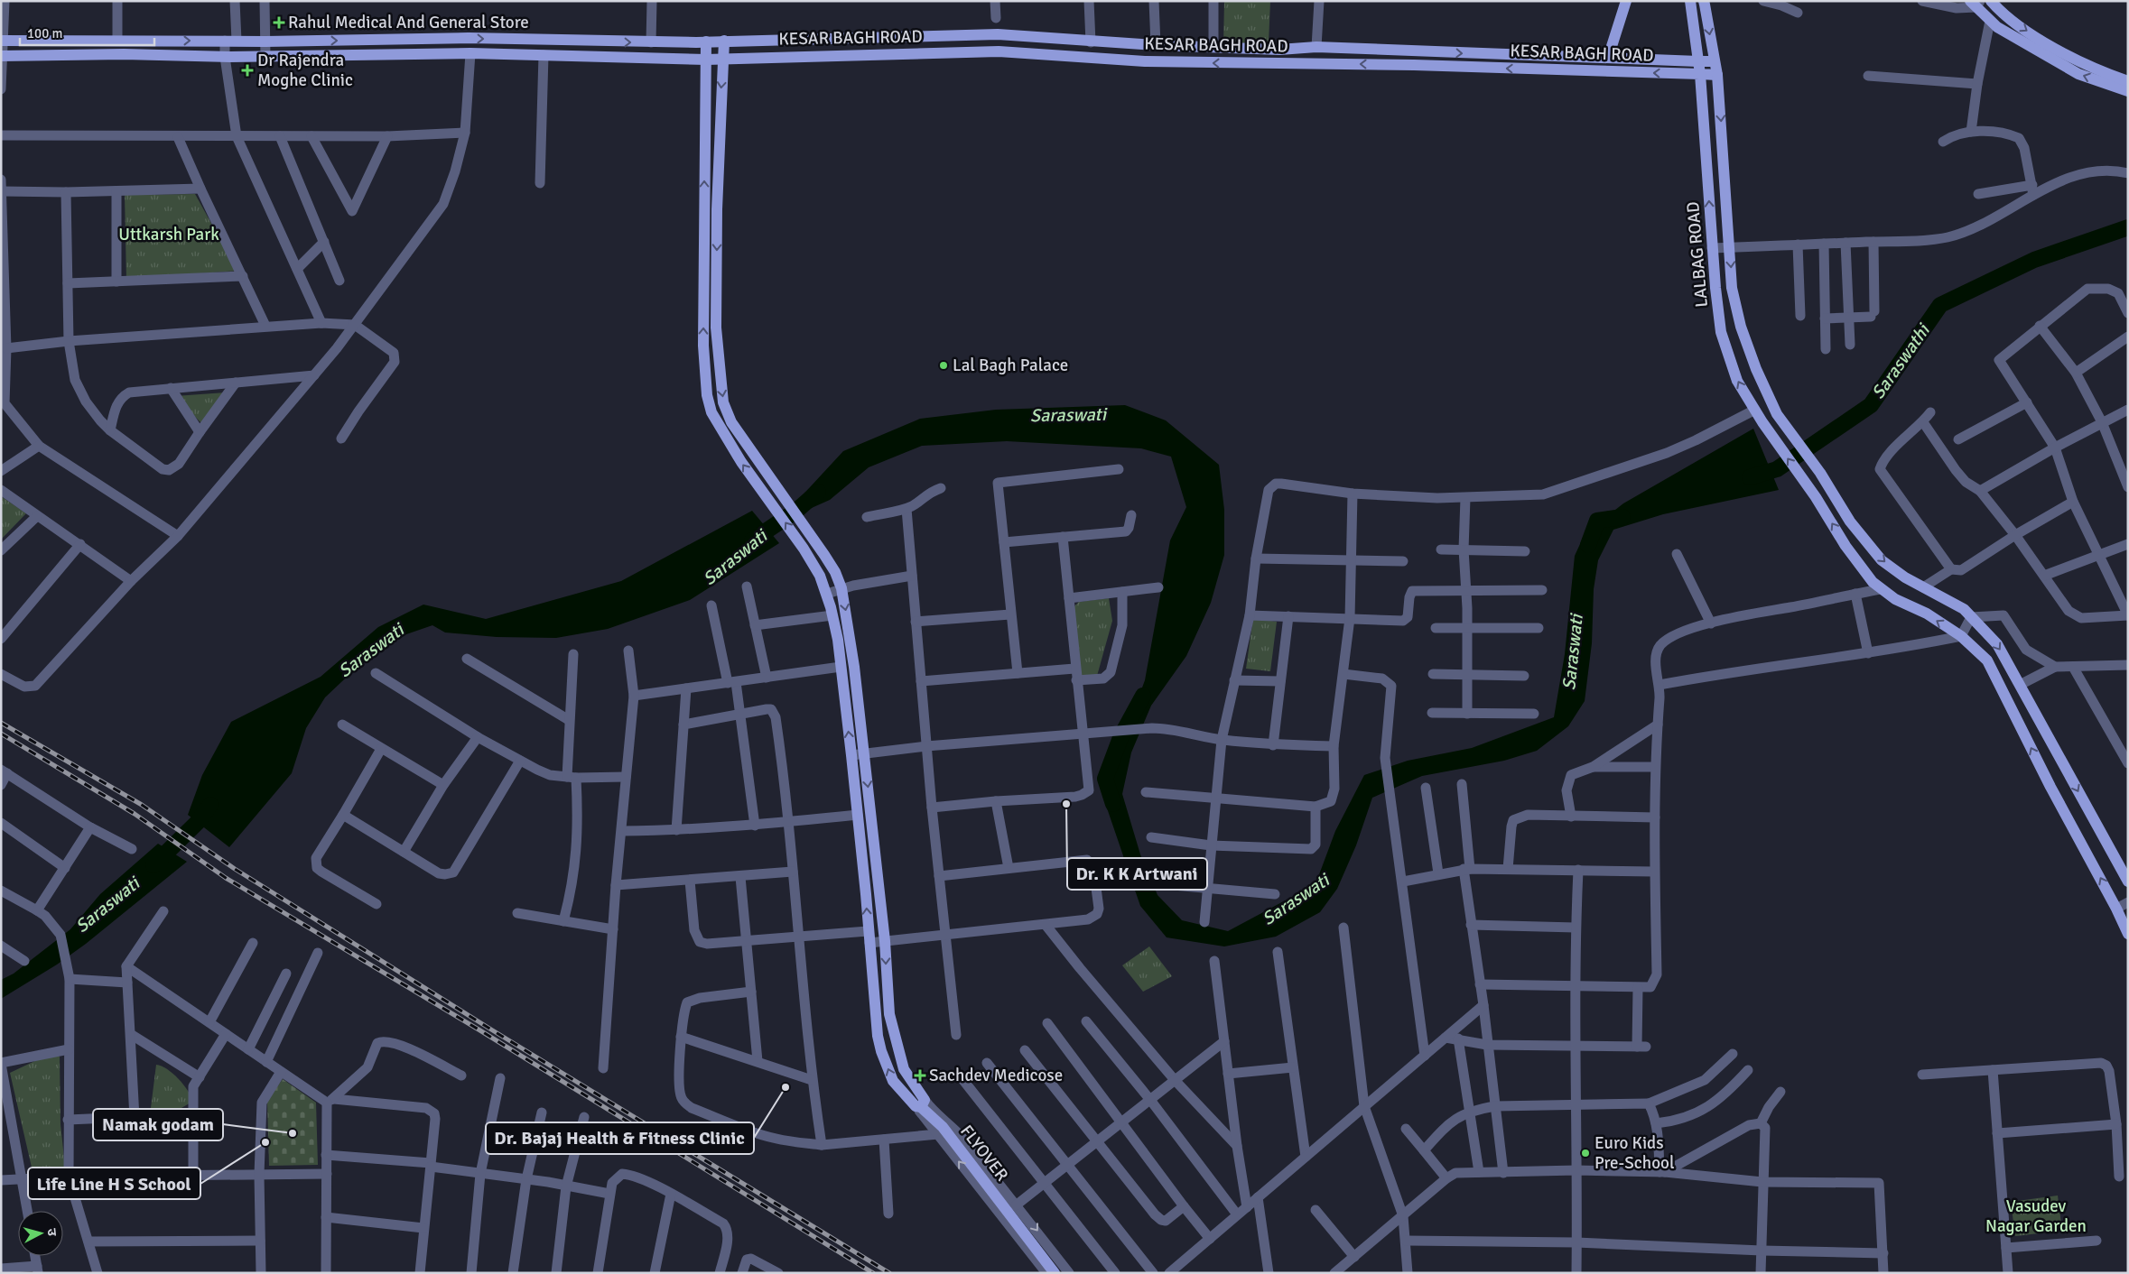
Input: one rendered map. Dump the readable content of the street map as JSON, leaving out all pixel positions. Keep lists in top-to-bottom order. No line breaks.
{"streets":{"main road":["KESAR BAGH ROAD","LALBAG ROAD","FLYOVER"]},"crossings":[["KESAR BAGH ROAD","LALBAG ROAD"]],"water":["Saraswathi","Saraswati"],"parks":["Uttkarsh Park","Vasudev Nagar Garden"],"places":{"health":["Rahul Medical And General Store","Dr Rajendra Moghe Clinic","Sachdev Medicose"],"other":["Lal Bagh Palace","Dr. K K Artwani","Dr. Bajaj Health & Fitness Clinic","Namak godam","Life Line H S School","Euro Kids Pre-School"]},"scale_bar":"100 m","north":"right"}
